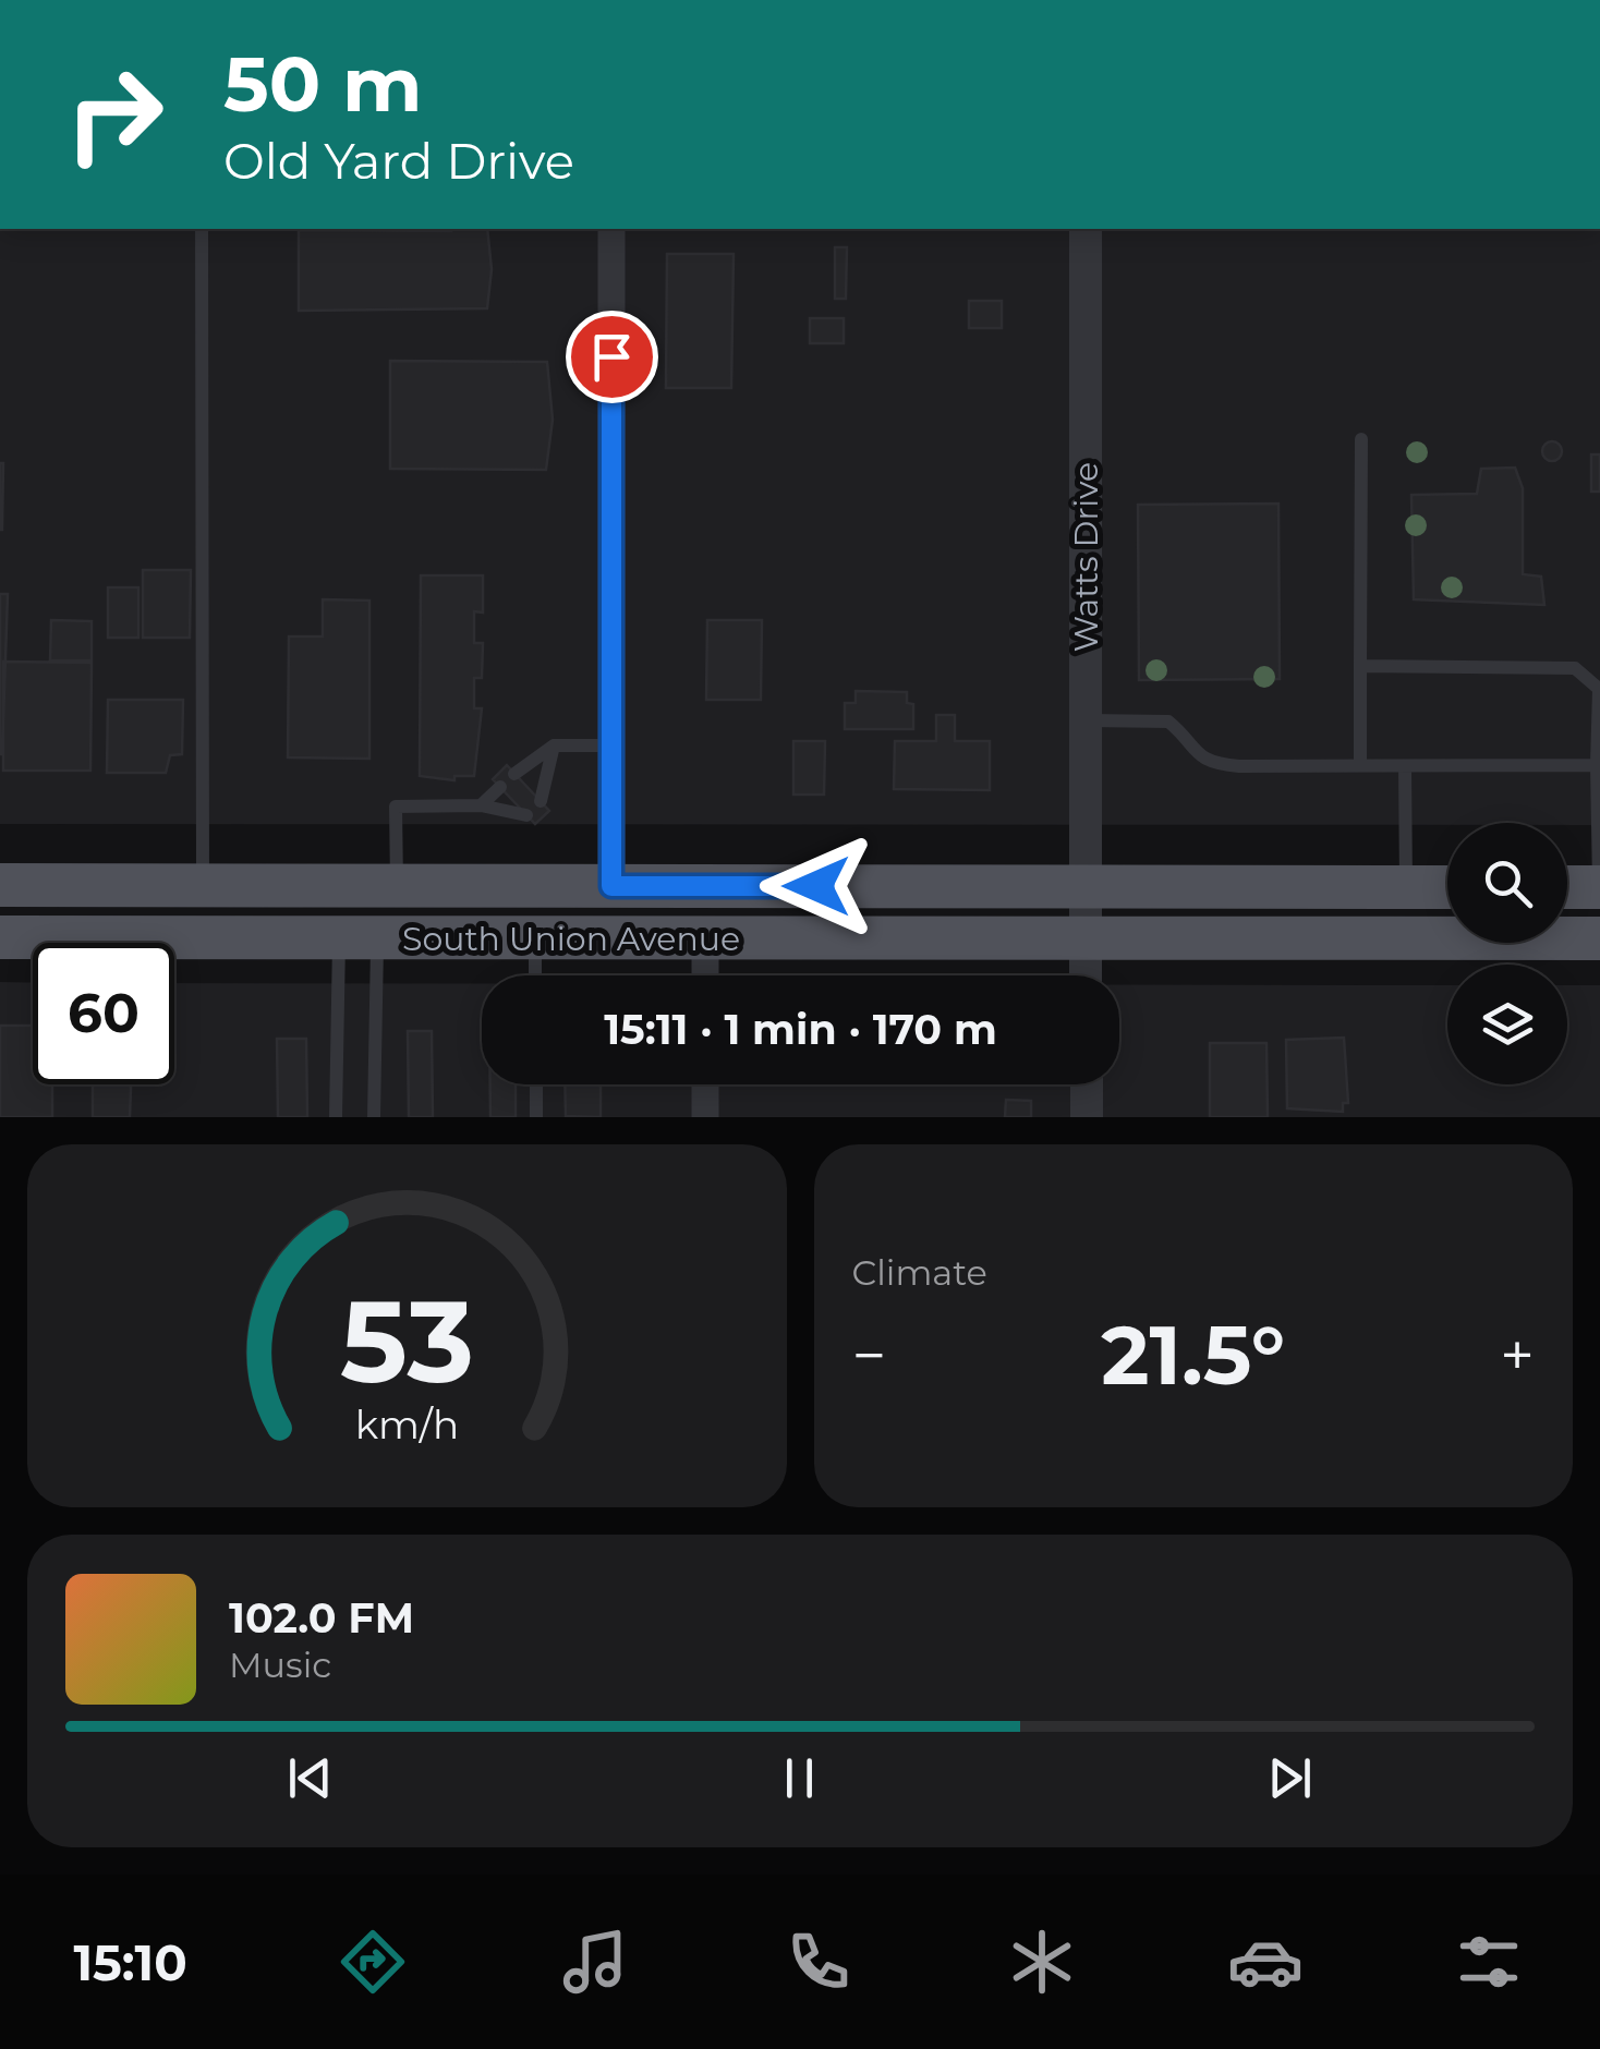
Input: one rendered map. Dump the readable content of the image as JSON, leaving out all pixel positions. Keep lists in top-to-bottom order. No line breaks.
{"streets":{"main road":["South Union Avenue"],"street":["Watts Drive"]},"crossings":[["Watts Drive","South Union Avenue"]],"page":{"turn":["50 m","Old Yard Drive"],"limit":"60","trip":"15:11 · 1 min · 170 m","tile":"Climate","heat":["−","21.5°","+"],"song":["102.0 FM","Music"],"tabs":"15:10","gauge":["53","km/h"]}}
